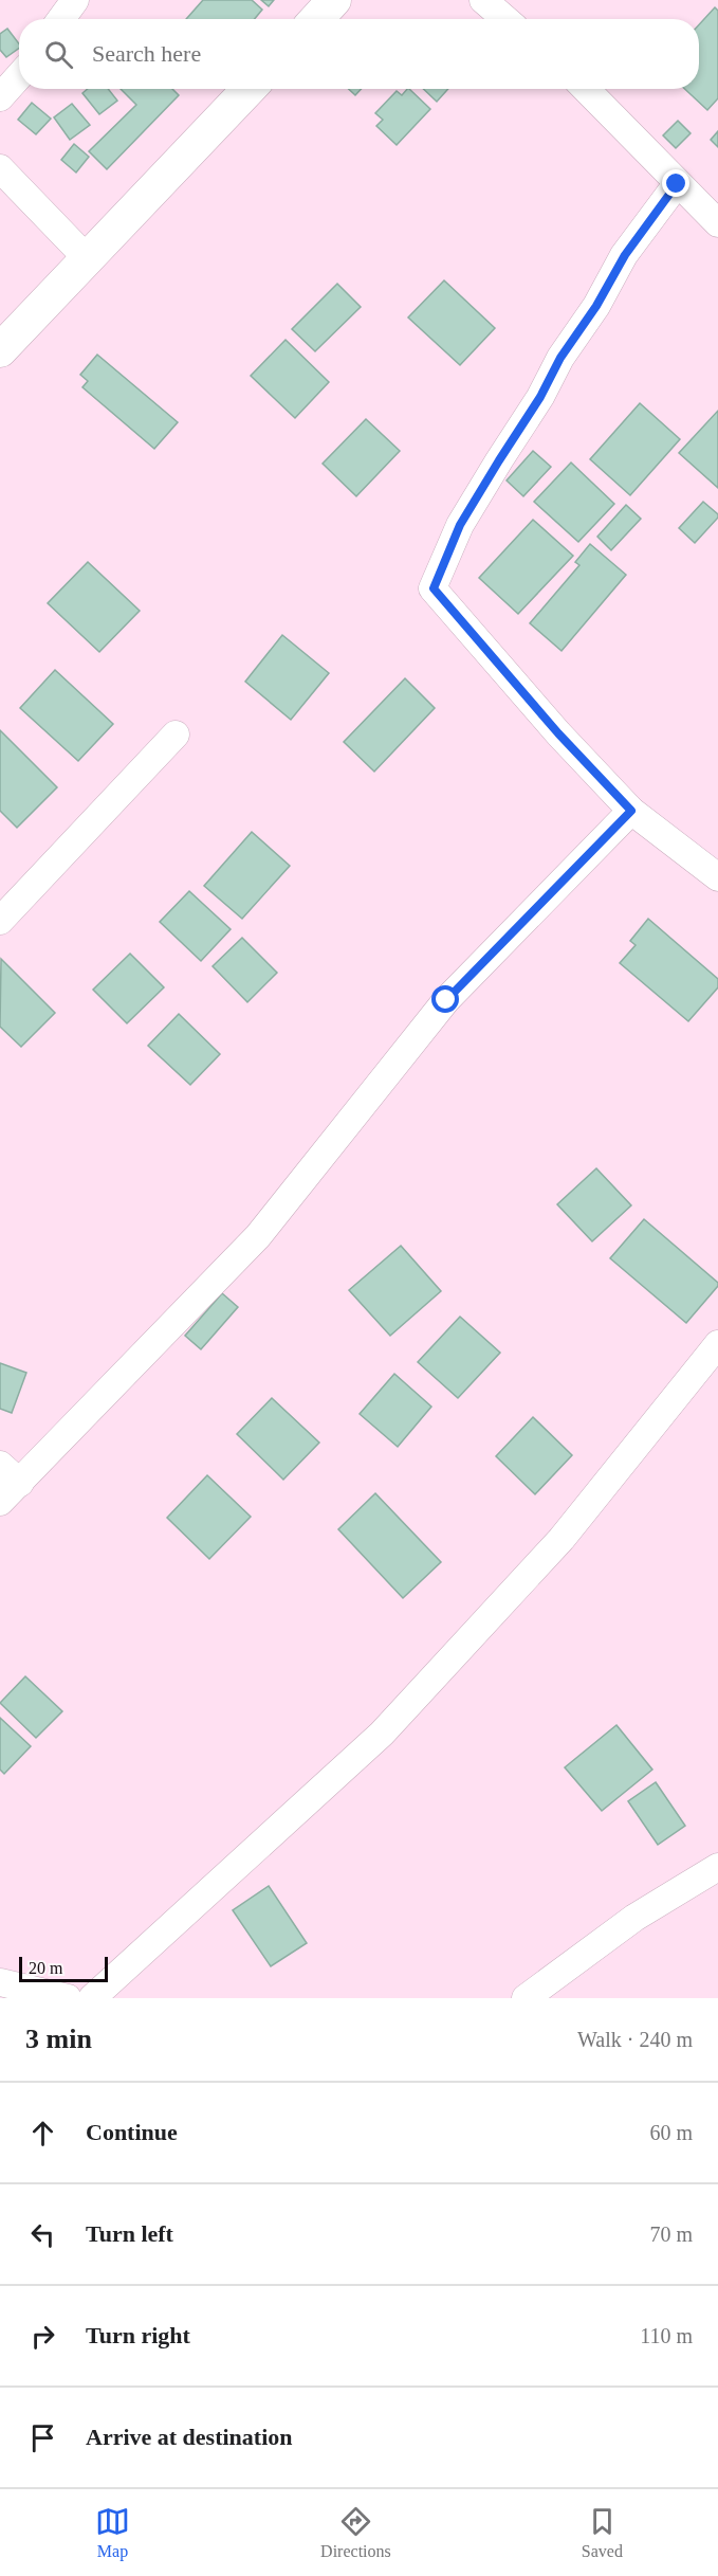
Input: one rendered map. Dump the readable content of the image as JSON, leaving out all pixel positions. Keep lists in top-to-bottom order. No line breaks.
{"scale_bar":"20 m","page":{"search":"Search here","scale":"20 m","heading":["3 min","Walk · 240 m"],"list":[["Continue","60 m"],["Turn left","70 m"],["Turn right","110 m"],"Arrive at destination"],"nav":["Map","Directions","Saved"]}}
